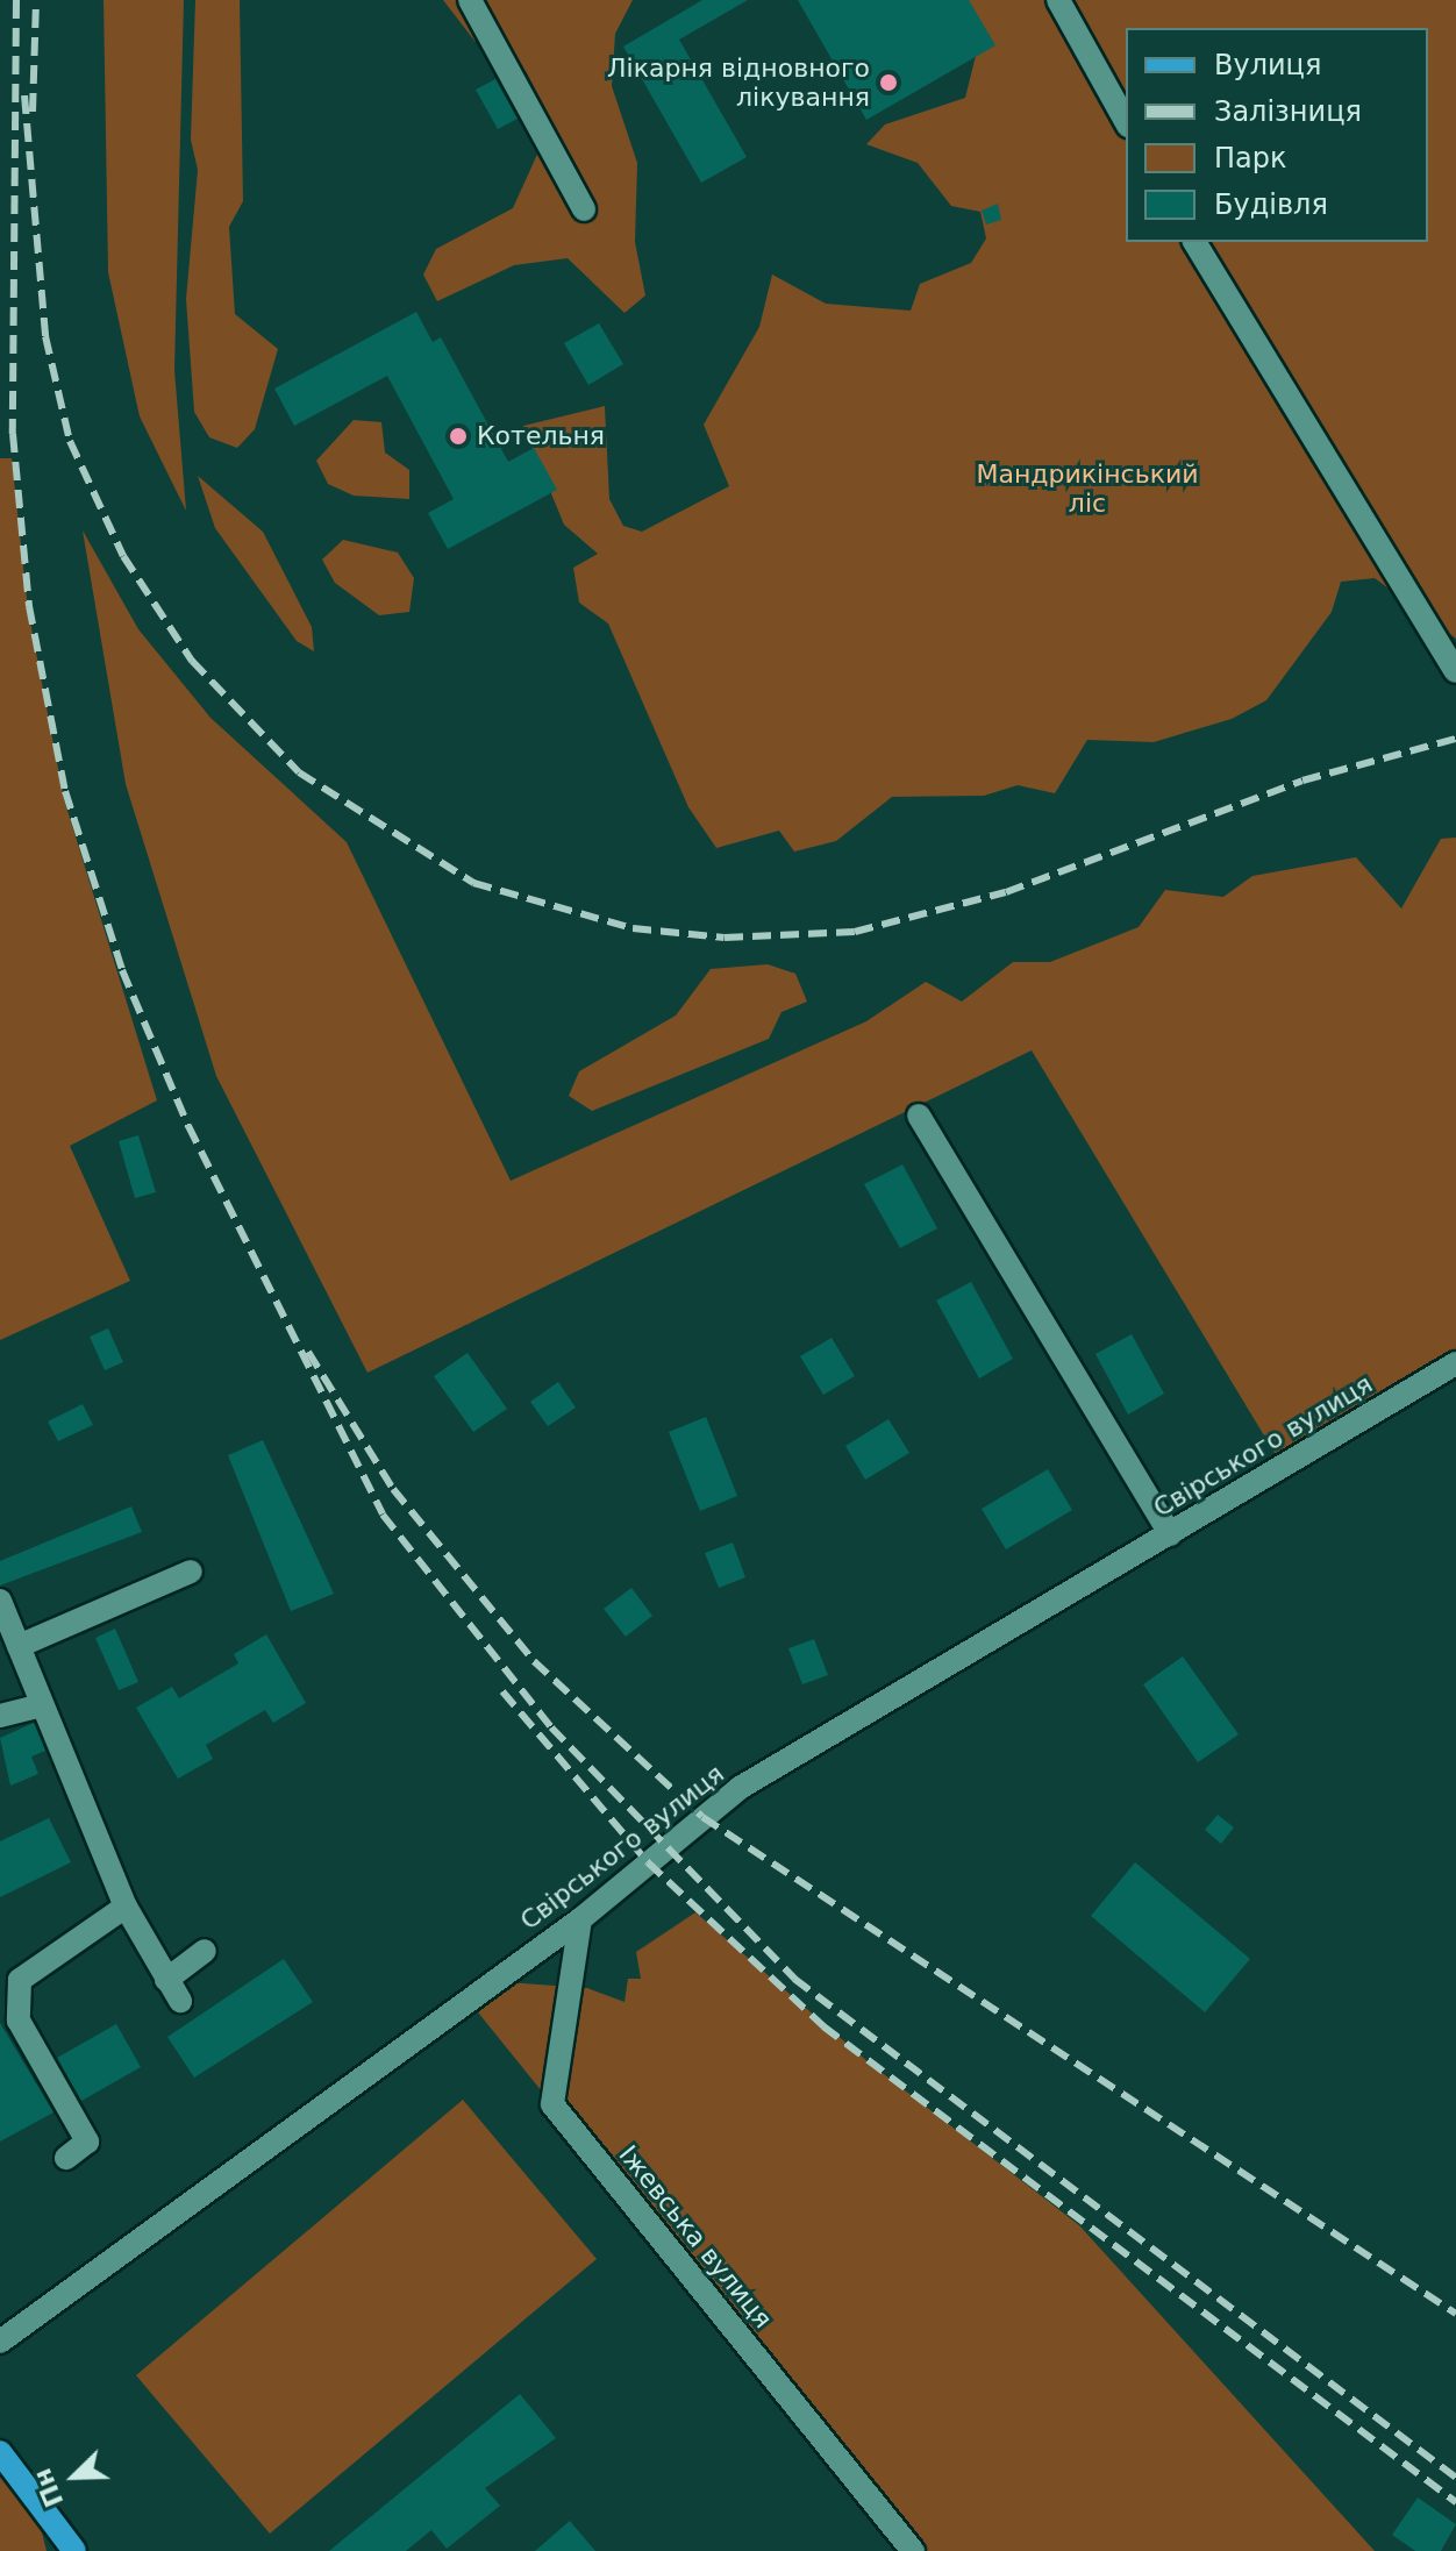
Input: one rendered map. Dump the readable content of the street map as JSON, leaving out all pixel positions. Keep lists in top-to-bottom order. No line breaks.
{"streets":{"street":["Свірського вулиця","Іжевська вулиця"]},"crossings":[["Свірського вулиця","Іжевська вулиця"]],"parks":["Мандрикінський ліс"],"places":["Лікарня відновного лікування","Котельня"],"legend":["Вулиця","Залізниця","Парк","Будівля"],"north":"bottom left"}
